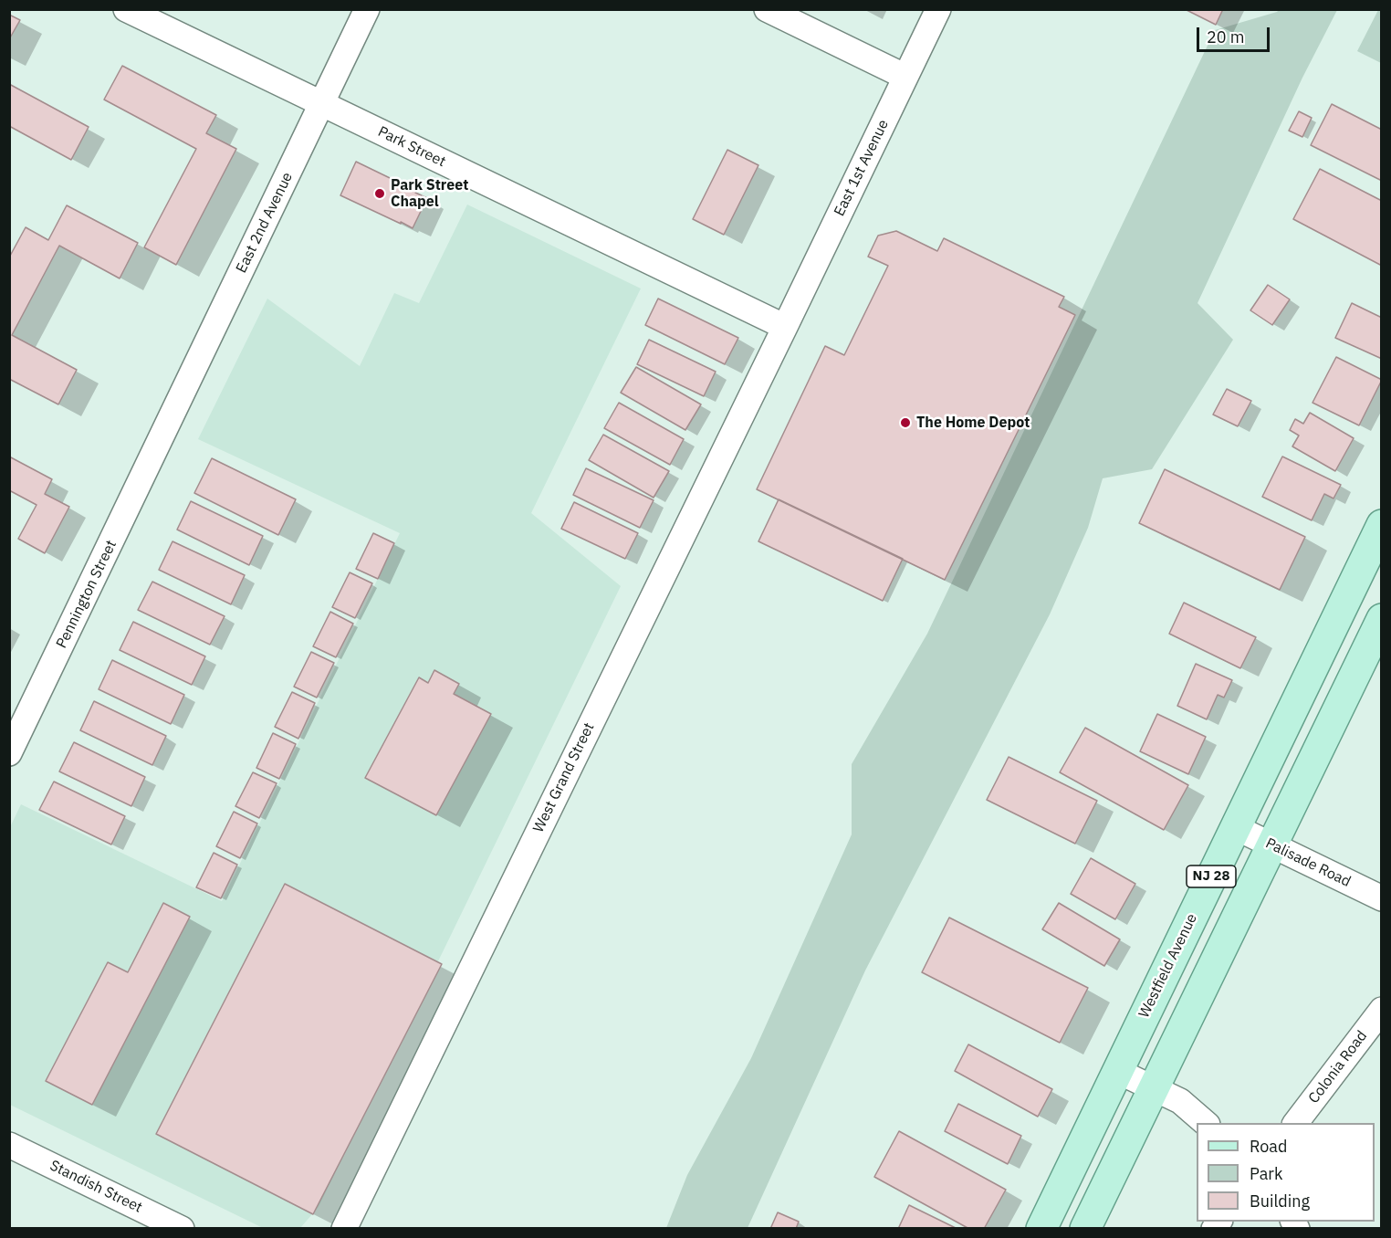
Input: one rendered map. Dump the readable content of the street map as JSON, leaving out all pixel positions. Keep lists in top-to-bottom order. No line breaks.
{"streets":{"main road":["NJ 28","Westfield Avenue"],"street":["Park Street","East 1st Avenue","East 2nd Avenue","Pennington Street","West Grand Street","Palisade Road","Colonia Road","Standish Street"]},"crossings":[["Park Street","East 1st Avenue"],["Park Street","East 2nd Avenue"],["Park Street","West Grand Street"],["East 1st Avenue","West Grand Street"],["East 2nd Avenue","Pennington Street"],["Palisade Road","NJ 28"],["Palisade Road","Westfield Avenue"]],"places":["Park Street Chapel","The Home Depot"],"legend":["Road","Park","Building"],"scale_bar":"20 m"}
